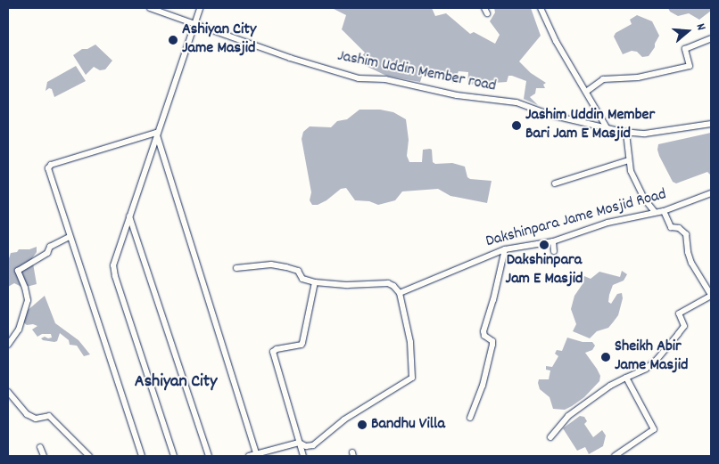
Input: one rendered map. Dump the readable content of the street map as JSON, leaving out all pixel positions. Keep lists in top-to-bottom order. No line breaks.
{"streets":{"street":["Jashim Uddin Member road","Dakshinpara Jame Mosjid Road"]},"districts":["Ashiyan City"],"places":["Ashiyan City Jame Masjid","Jashim Uddin Member Bari Jam E Masjid","Dakshinpara Jam E Masjid","Sheikh Abir Jame Masjid","Bandhu Villa"],"north":"right"}
